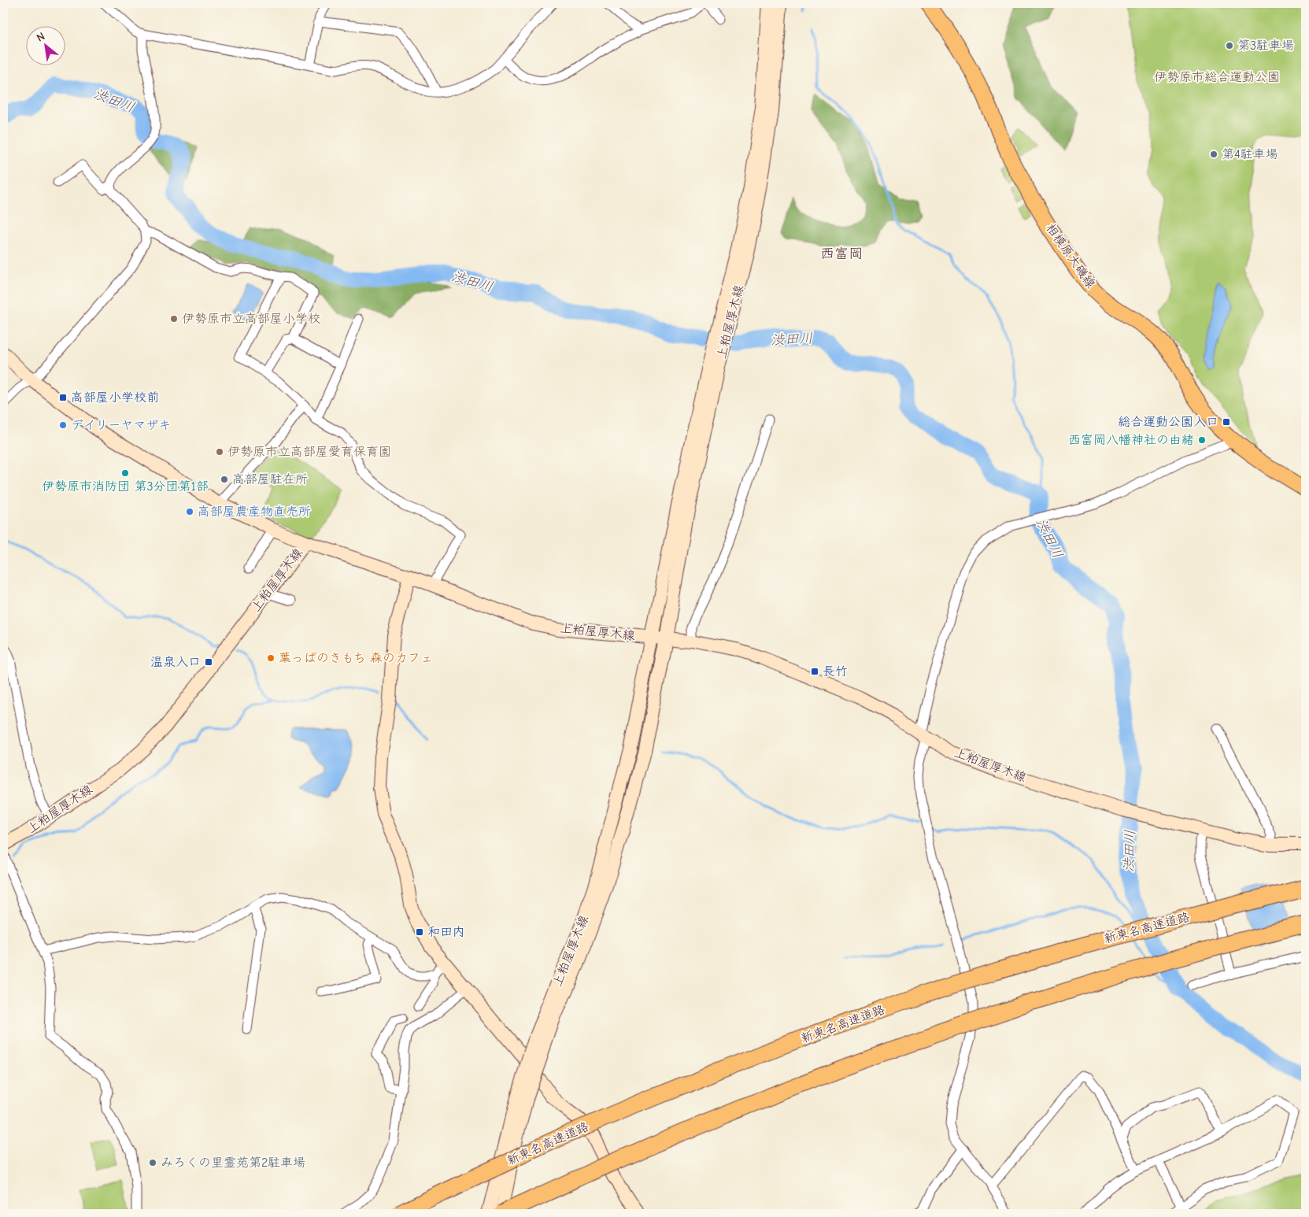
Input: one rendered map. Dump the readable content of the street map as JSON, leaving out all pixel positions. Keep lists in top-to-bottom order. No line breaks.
{"streets":{"highway":["新東名高速道路"],"main road":["相模原大磯線","上粕屋厚木線"]},"districts":["西富岡"],"water":["渋田川"],"parks":["伊勢原市総合運動公園"],"places":{"other":["第3駐車場","第4駐車場","伊勢原市立高部屋小学校","デイリーヤマザキ","西富岡八幡神社の由緒","伊勢原市立高部屋愛育保育園","伊勢原市消防団 第3分団第1部","高部屋駐在所","高部屋農産物直売所","葉っぱのきもち 森のカフェ","みろくの里霊苑第2駐車場"],"transit":["高部屋小学校前","総合運動公園入口","温泉入口","長竹","和田内"]},"north":"top left"}
